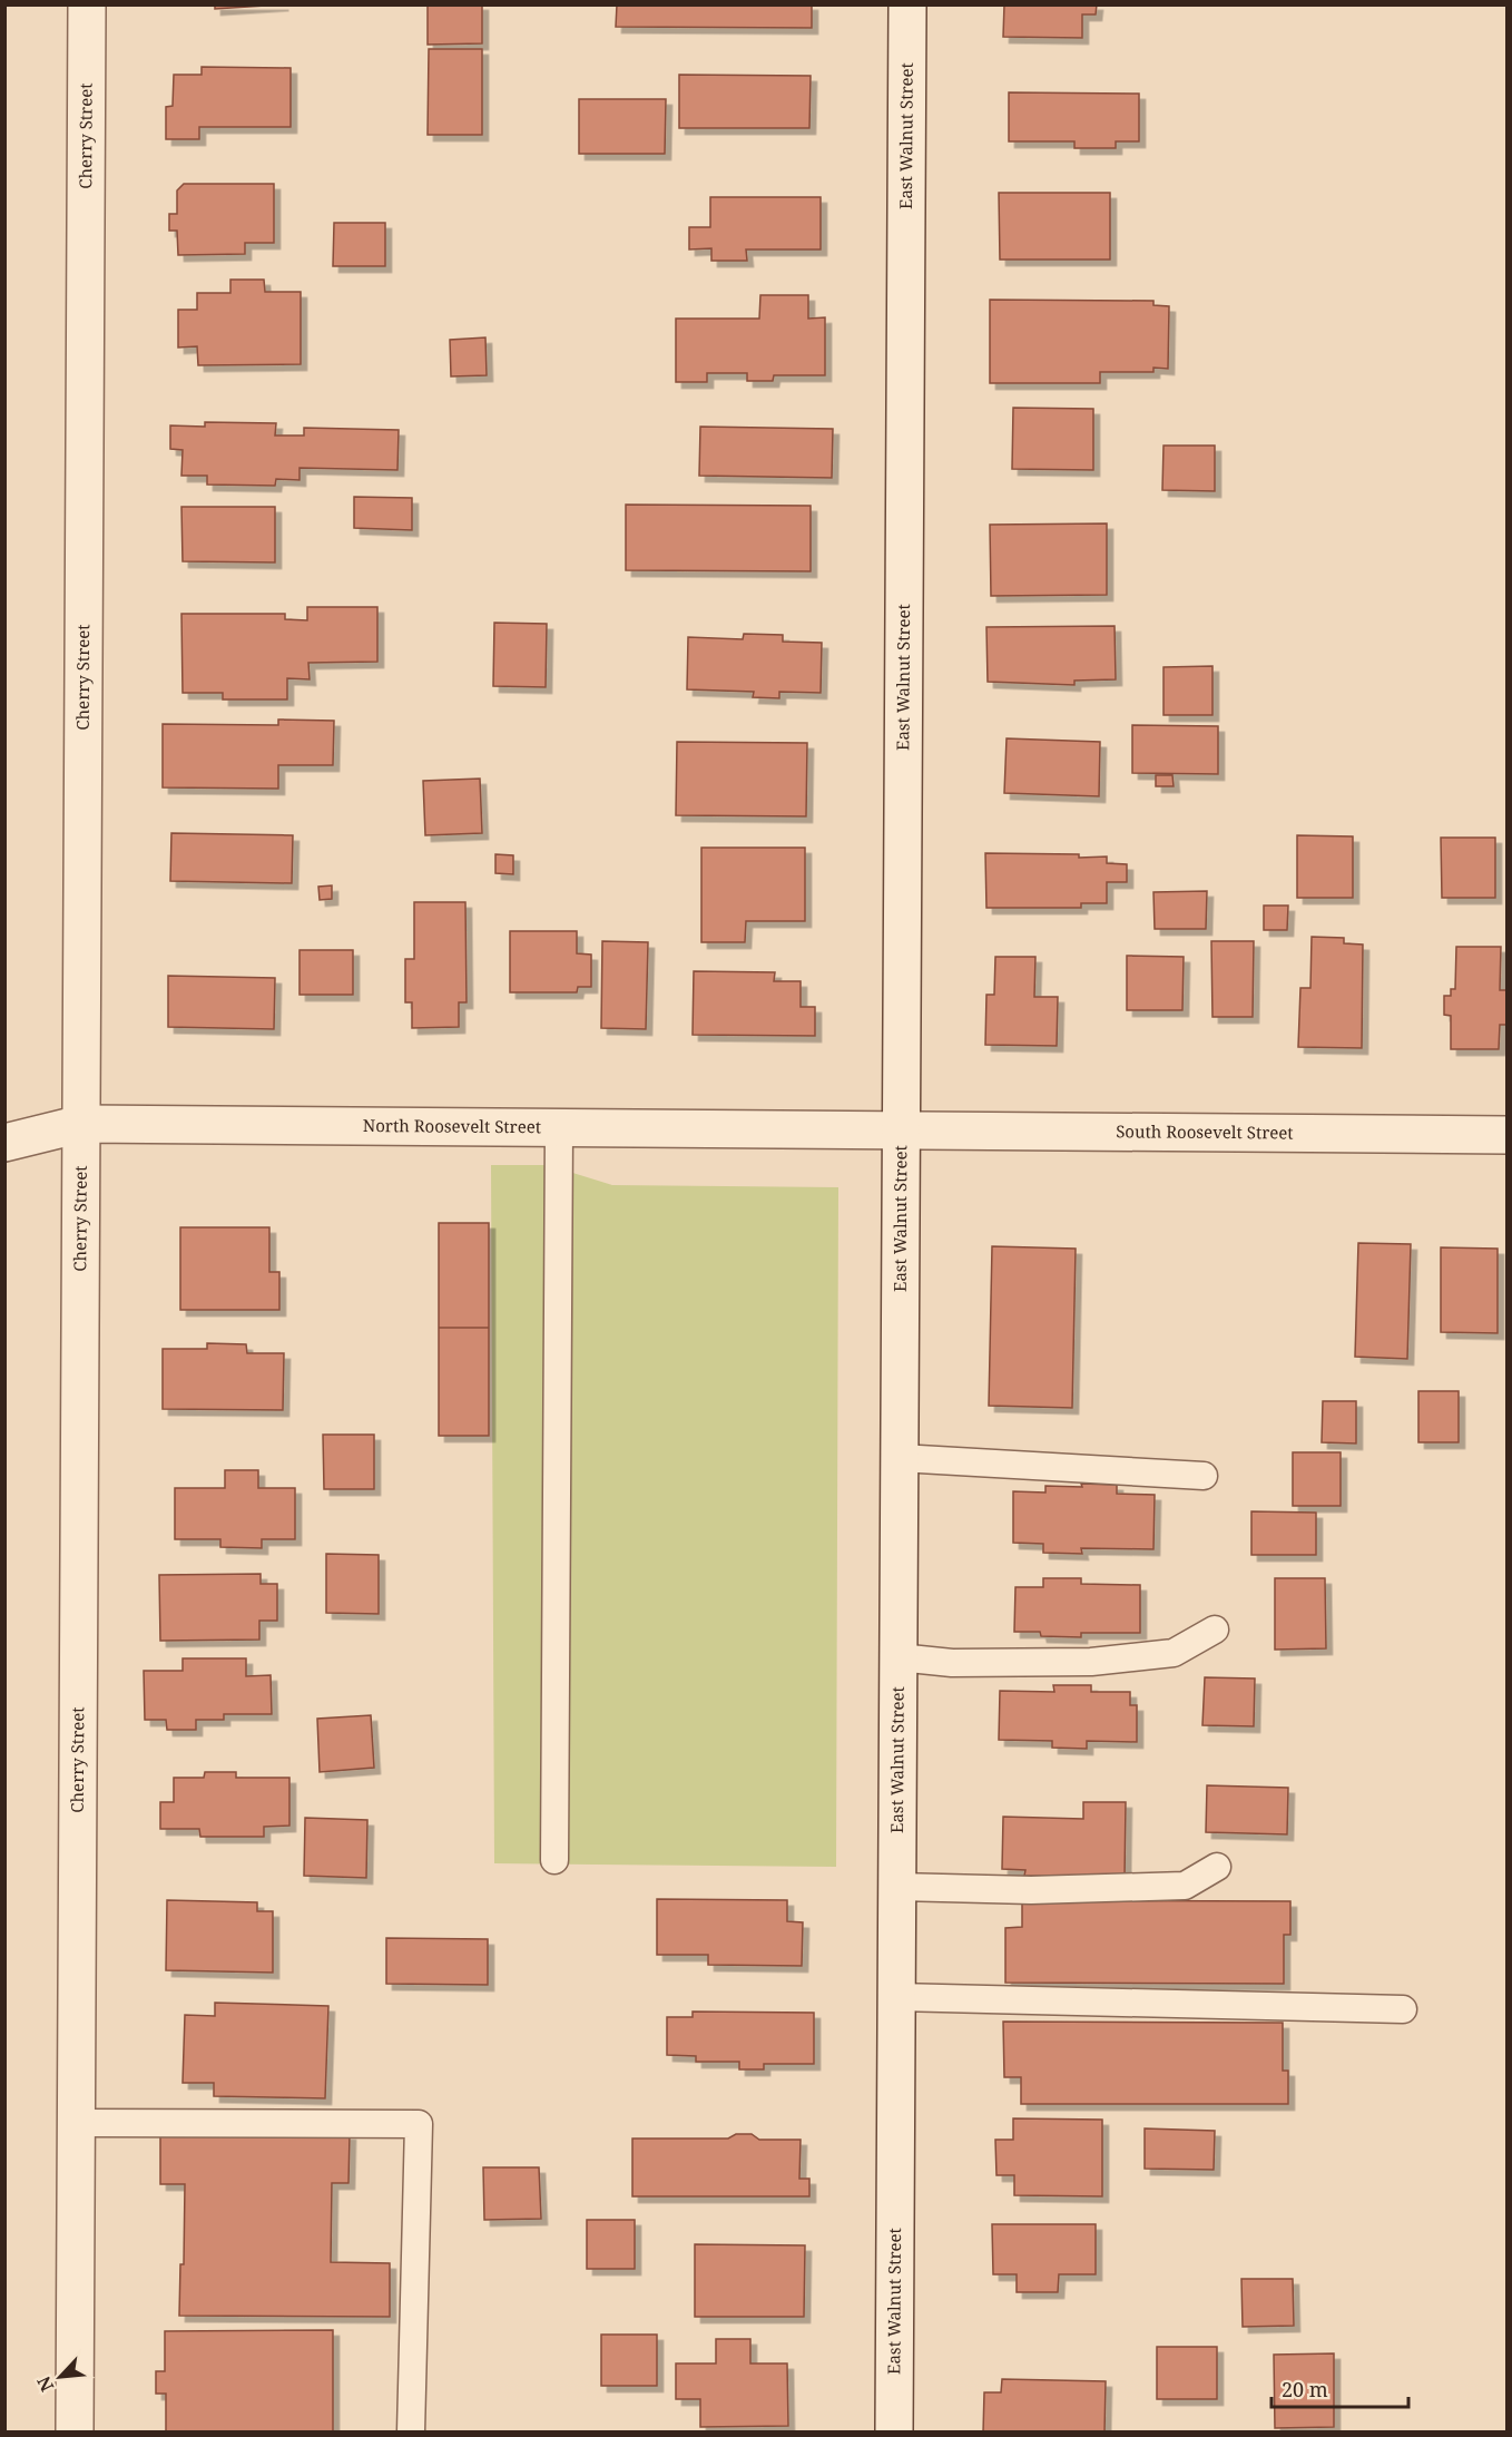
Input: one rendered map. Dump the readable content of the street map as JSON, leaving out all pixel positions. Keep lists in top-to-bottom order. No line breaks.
{"streets":{"street":["Cherry Street","East Walnut Street","North Roosevelt Street","South Roosevelt Street"]},"crossings":[["Cherry Street","North Roosevelt Street"],["East Walnut Street","North Roosevelt Street"],["East Walnut Street","South Roosevelt Street"],["North Roosevelt Street","South Roosevelt Street"]],"scale_bar":"20 m","north":"bottom left"}
